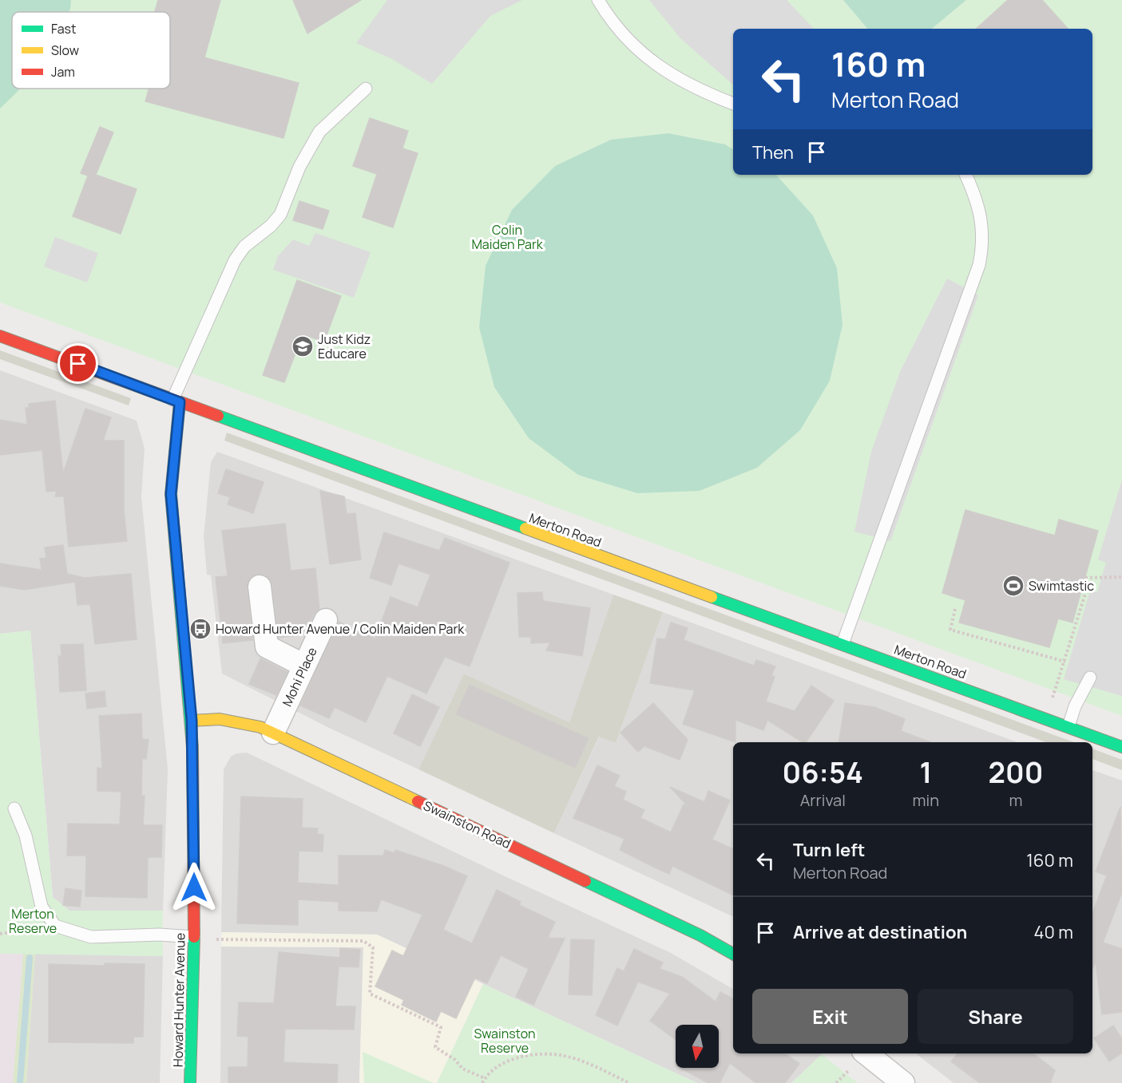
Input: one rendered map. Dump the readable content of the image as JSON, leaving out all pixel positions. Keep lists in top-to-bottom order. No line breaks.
{"streets":{"street":["Merton Road","Mohi Place","Swainston Road","Howard Hunter Avenue"]},"crossings":[["Merton Road","Howard Hunter Avenue"],["Mohi Place","Swainston Road"],["Swainston Road","Howard Hunter Avenue"]],"parks":["Colin Maiden Park","Merton Reserve","Swainston Reserve"],"places":{"school or university":["Just Kidz Educare"],"sports":["Swimtastic"],"bus stop":["Howard Hunter Avenue / Colin Maiden Park"]},"legend":["Fast","Slow","Jam"],"north":"bottom","page":{"turn":["160 m","Merton Road"],"then":"Then","eta":["06:54","Arrival","1","min","200","m"],"list":[{"name":"Turn left","note":"Merton Road","value":"160 m"},{"name":"Arrive at destination","value":"40 m"}],"buttons":["Exit","Share"]}}
